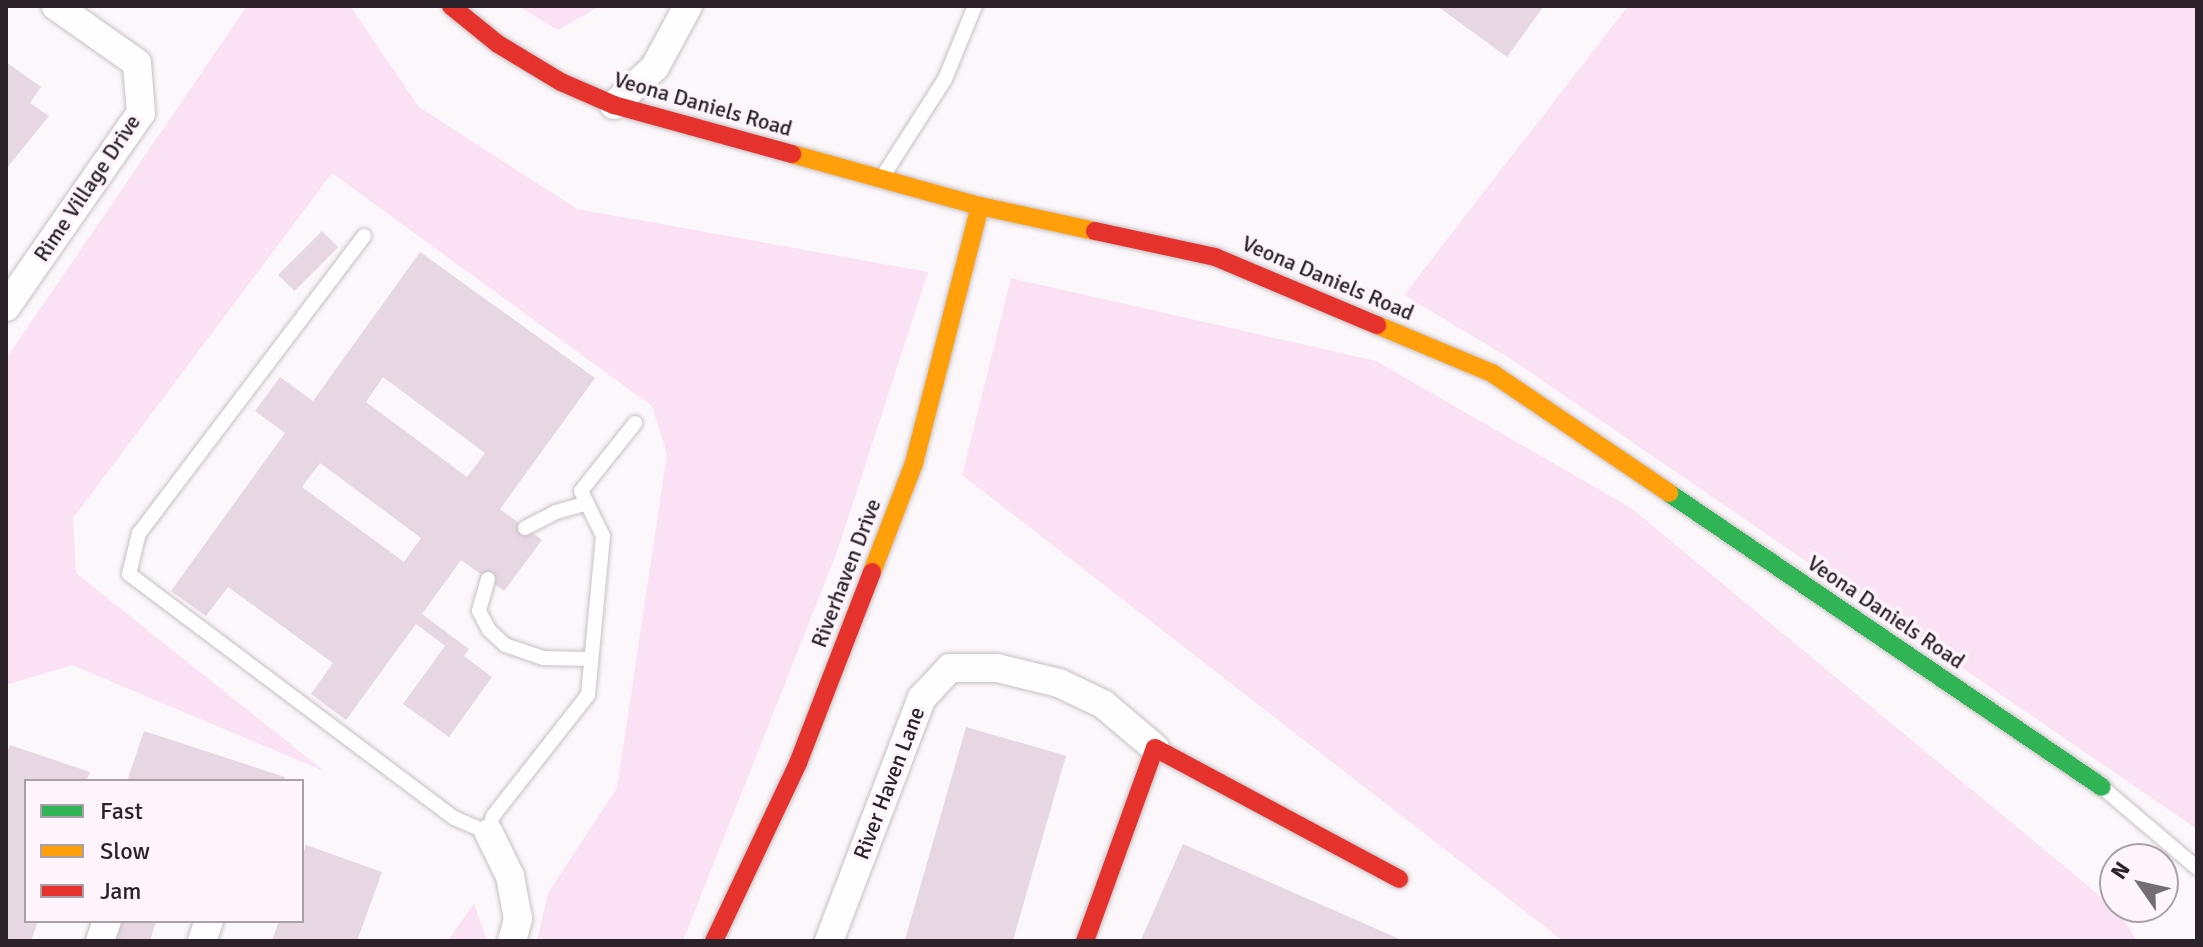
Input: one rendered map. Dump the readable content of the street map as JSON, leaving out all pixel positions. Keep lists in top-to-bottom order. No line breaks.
{"streets":{"street":["Veona Daniels Road","Rime Village Drive","Riverhaven Drive","River Haven Lane"]},"crossings":[["Veona Daniels Road","Riverhaven Drive"]],"legend":["Fast","Slow","Jam"],"north":"top left"}
